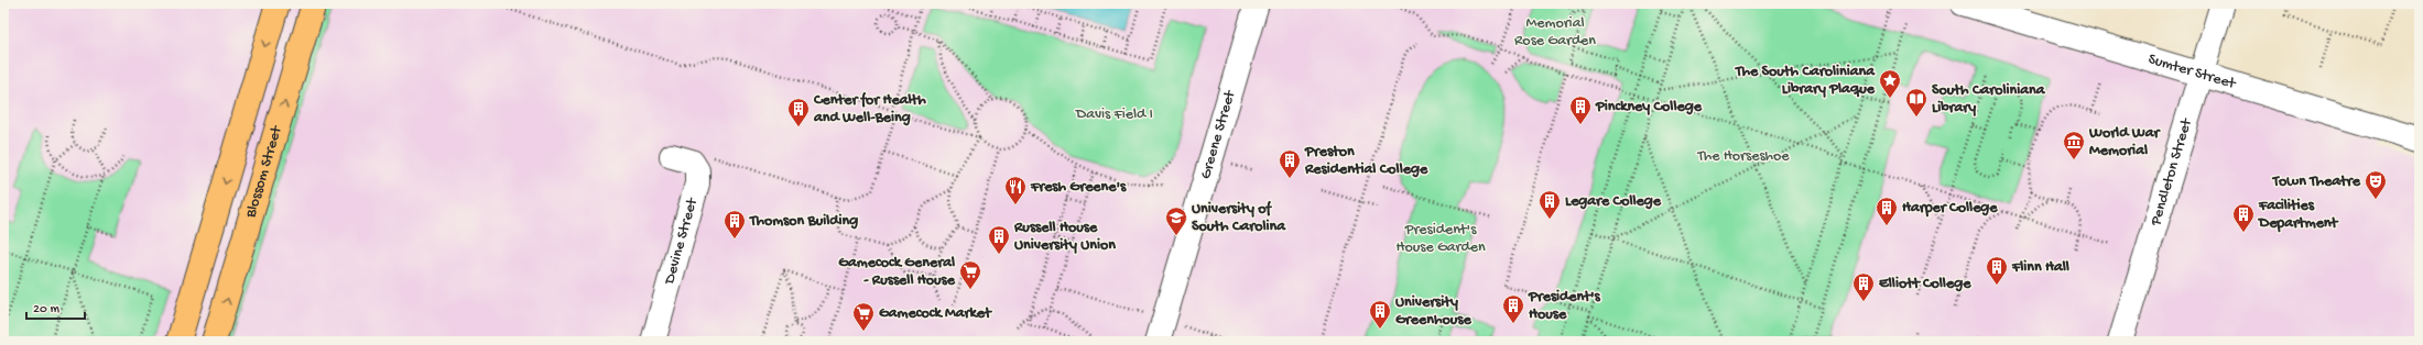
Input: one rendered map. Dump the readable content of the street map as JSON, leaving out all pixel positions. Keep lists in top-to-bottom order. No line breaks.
{"streets":{"main road":["Blossom Street"],"street":["Sumter Street","Greene Street","Pendleton Street","Devine Street"]},"crossings":[["Sumter Street","Pendleton Street"]],"parks":["Memorial Rose Garden","Davis Field I","The Horseshoe","President's House Garden"],"places":{"place":["The South Caroliniana Library Plaque"],"library":["South Caroliniana Library"],"building":["Pinckney College","Center for Health and Well-Being","Preston Residential College","Legare College","Harper College","Facilities Department","Thomson Building","Russell House University Union","Flinn Hall","Elliott College","President's House","University Greenhouse"],"museum":["World War Memorial"],"theatre":["Town Theatre"],"restaurant":["Fresh Greene's"],"school or university":["University of South Carolina"],"supermarket":["Gamecock General - Russell House","Gamecock Market"]},"scale_bar":"20 m"}
